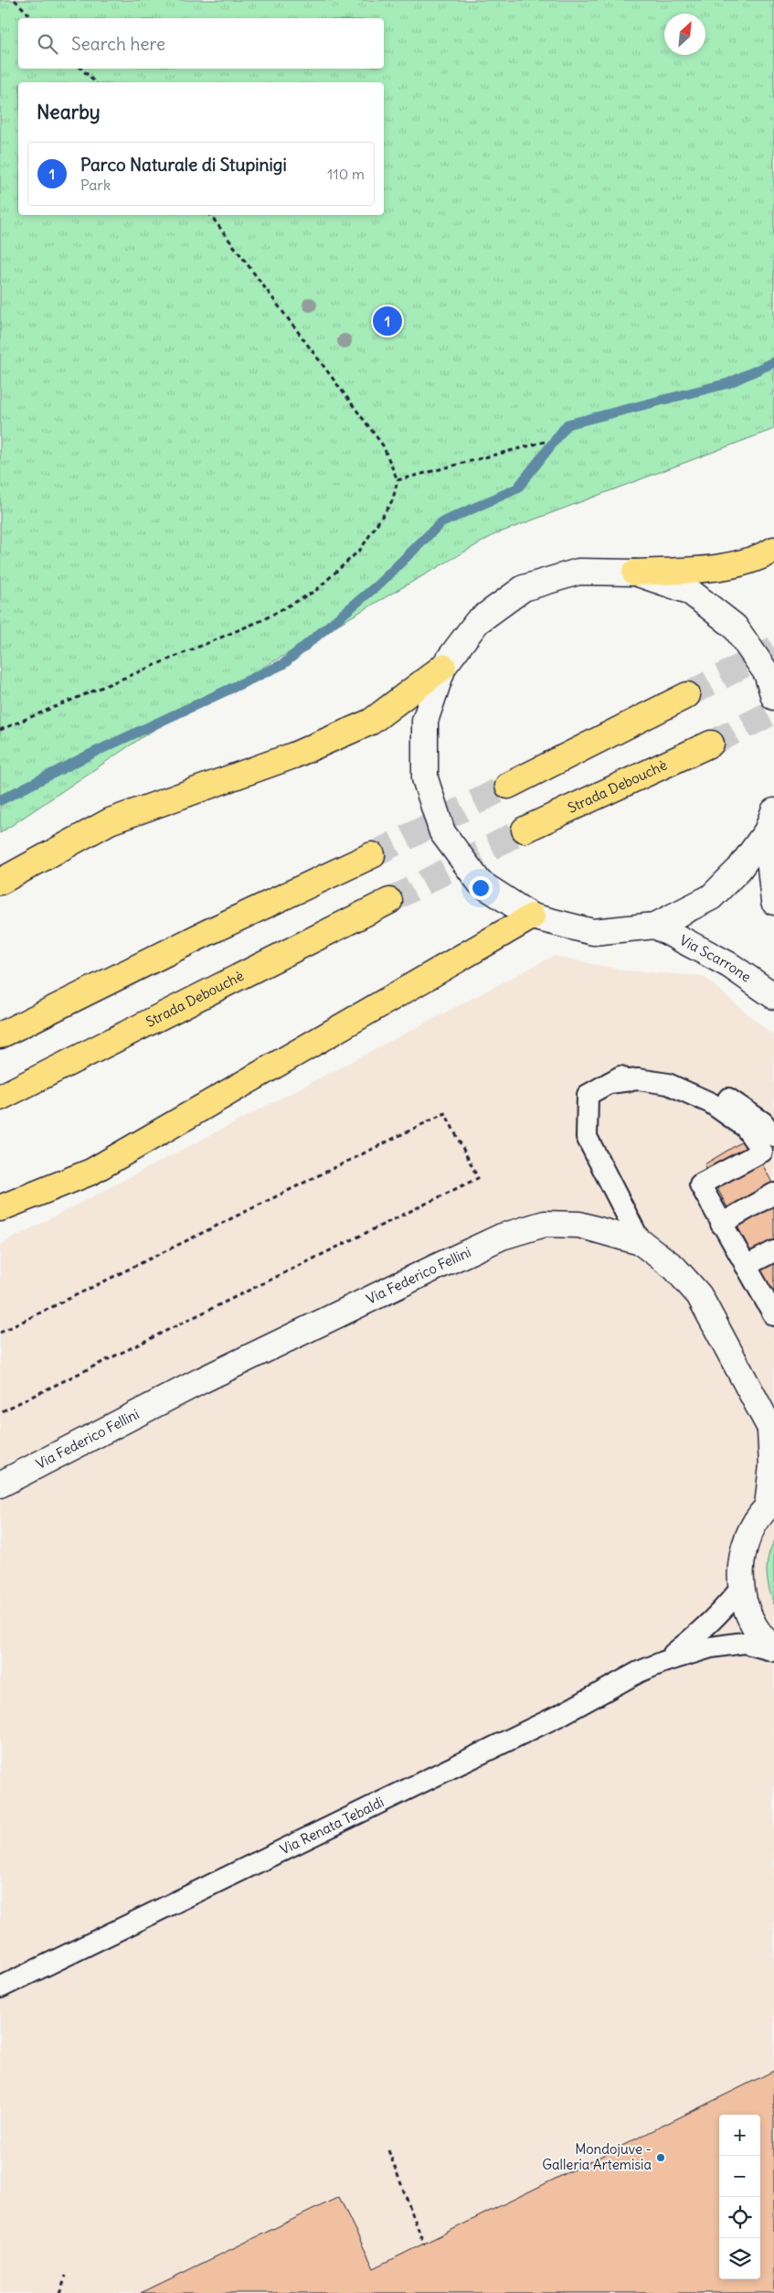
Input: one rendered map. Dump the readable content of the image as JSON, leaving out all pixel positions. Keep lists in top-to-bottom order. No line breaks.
{"streets":{"main road":["Strada Debouchè"],"street":["Via Scarrone","Via Federico Fellini"],"lane":["Via Renata Tebaldi"]},"places":["Mondojuve - Galleria Artemisia"],"north":"top right","page":{"search":"Search here","heading":"Nearby","list":[{"mark":"1","name":"Parco Naturale di Stupinigi","note":"Park","value":"110 m"}],"pins":"1","map_buttons":["+","−"]}}
